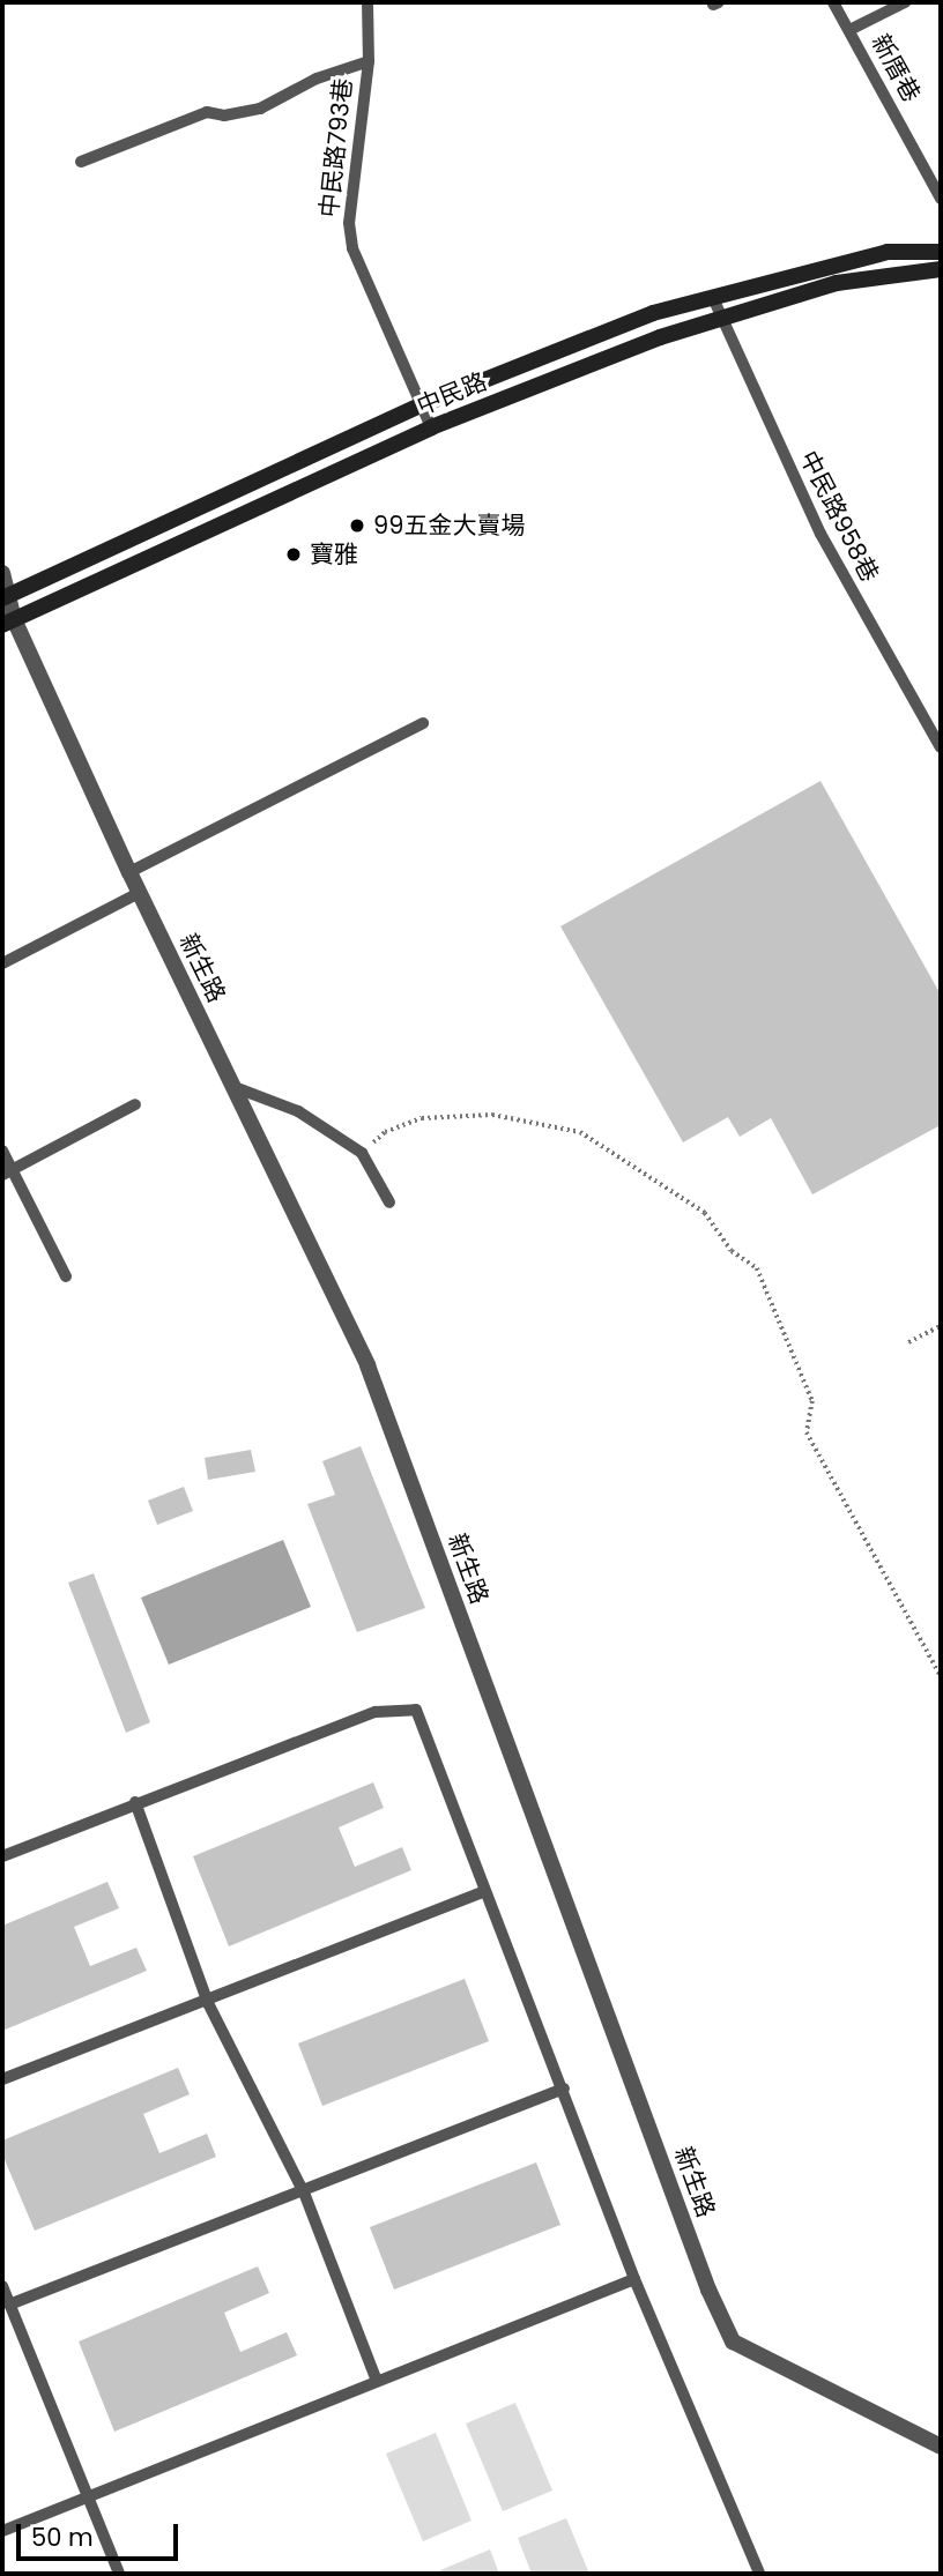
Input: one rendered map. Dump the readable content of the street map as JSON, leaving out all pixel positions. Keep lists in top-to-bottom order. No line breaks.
{"streets":{"main road":["中民路"],"street":["新生路"],"lane":["新厝巷","中民路793巷","中民路958巷"]},"crossings":[["中民路793巷","中民路"],["中民路","中民路958巷"],["中民路","新生路"]],"places":["99五金大賣場","寶雅"],"scale_bar":"50 m"}
